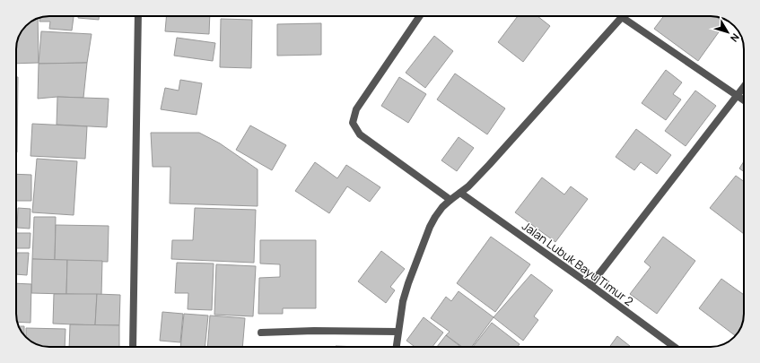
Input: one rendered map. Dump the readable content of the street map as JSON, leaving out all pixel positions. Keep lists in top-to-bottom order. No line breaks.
{"streets":{"street":["Jalan Lubuk Bayu Timur 2"]},"north":"bottom right"}
